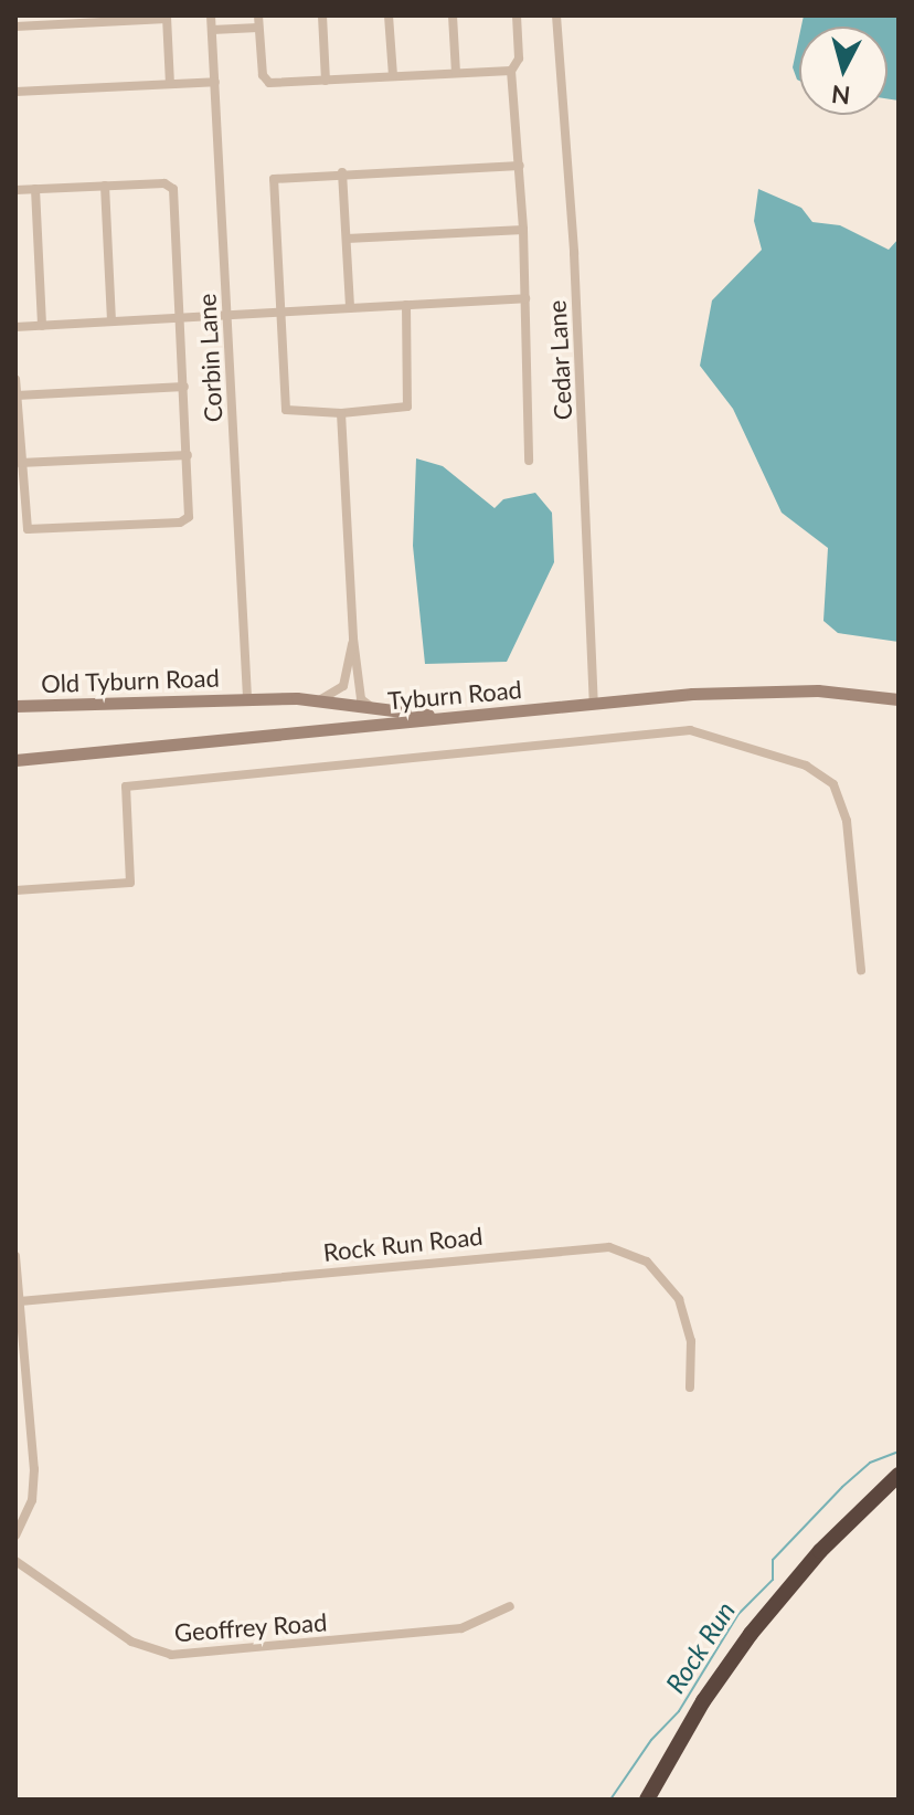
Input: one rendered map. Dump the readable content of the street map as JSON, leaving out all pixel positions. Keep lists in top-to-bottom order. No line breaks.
{"streets":{"main road":["Old Tyburn Road","Tyburn Road"],"street":["Corbin Lane","Cedar Lane","Rock Run Road","Geoffrey Road"]},"crossings":[["Corbin Lane","Old Tyburn Road"],["Cedar Lane","Tyburn Road"],["Old Tyburn Road","Tyburn Road"]],"water":["Rock Run"],"north":"bottom"}
